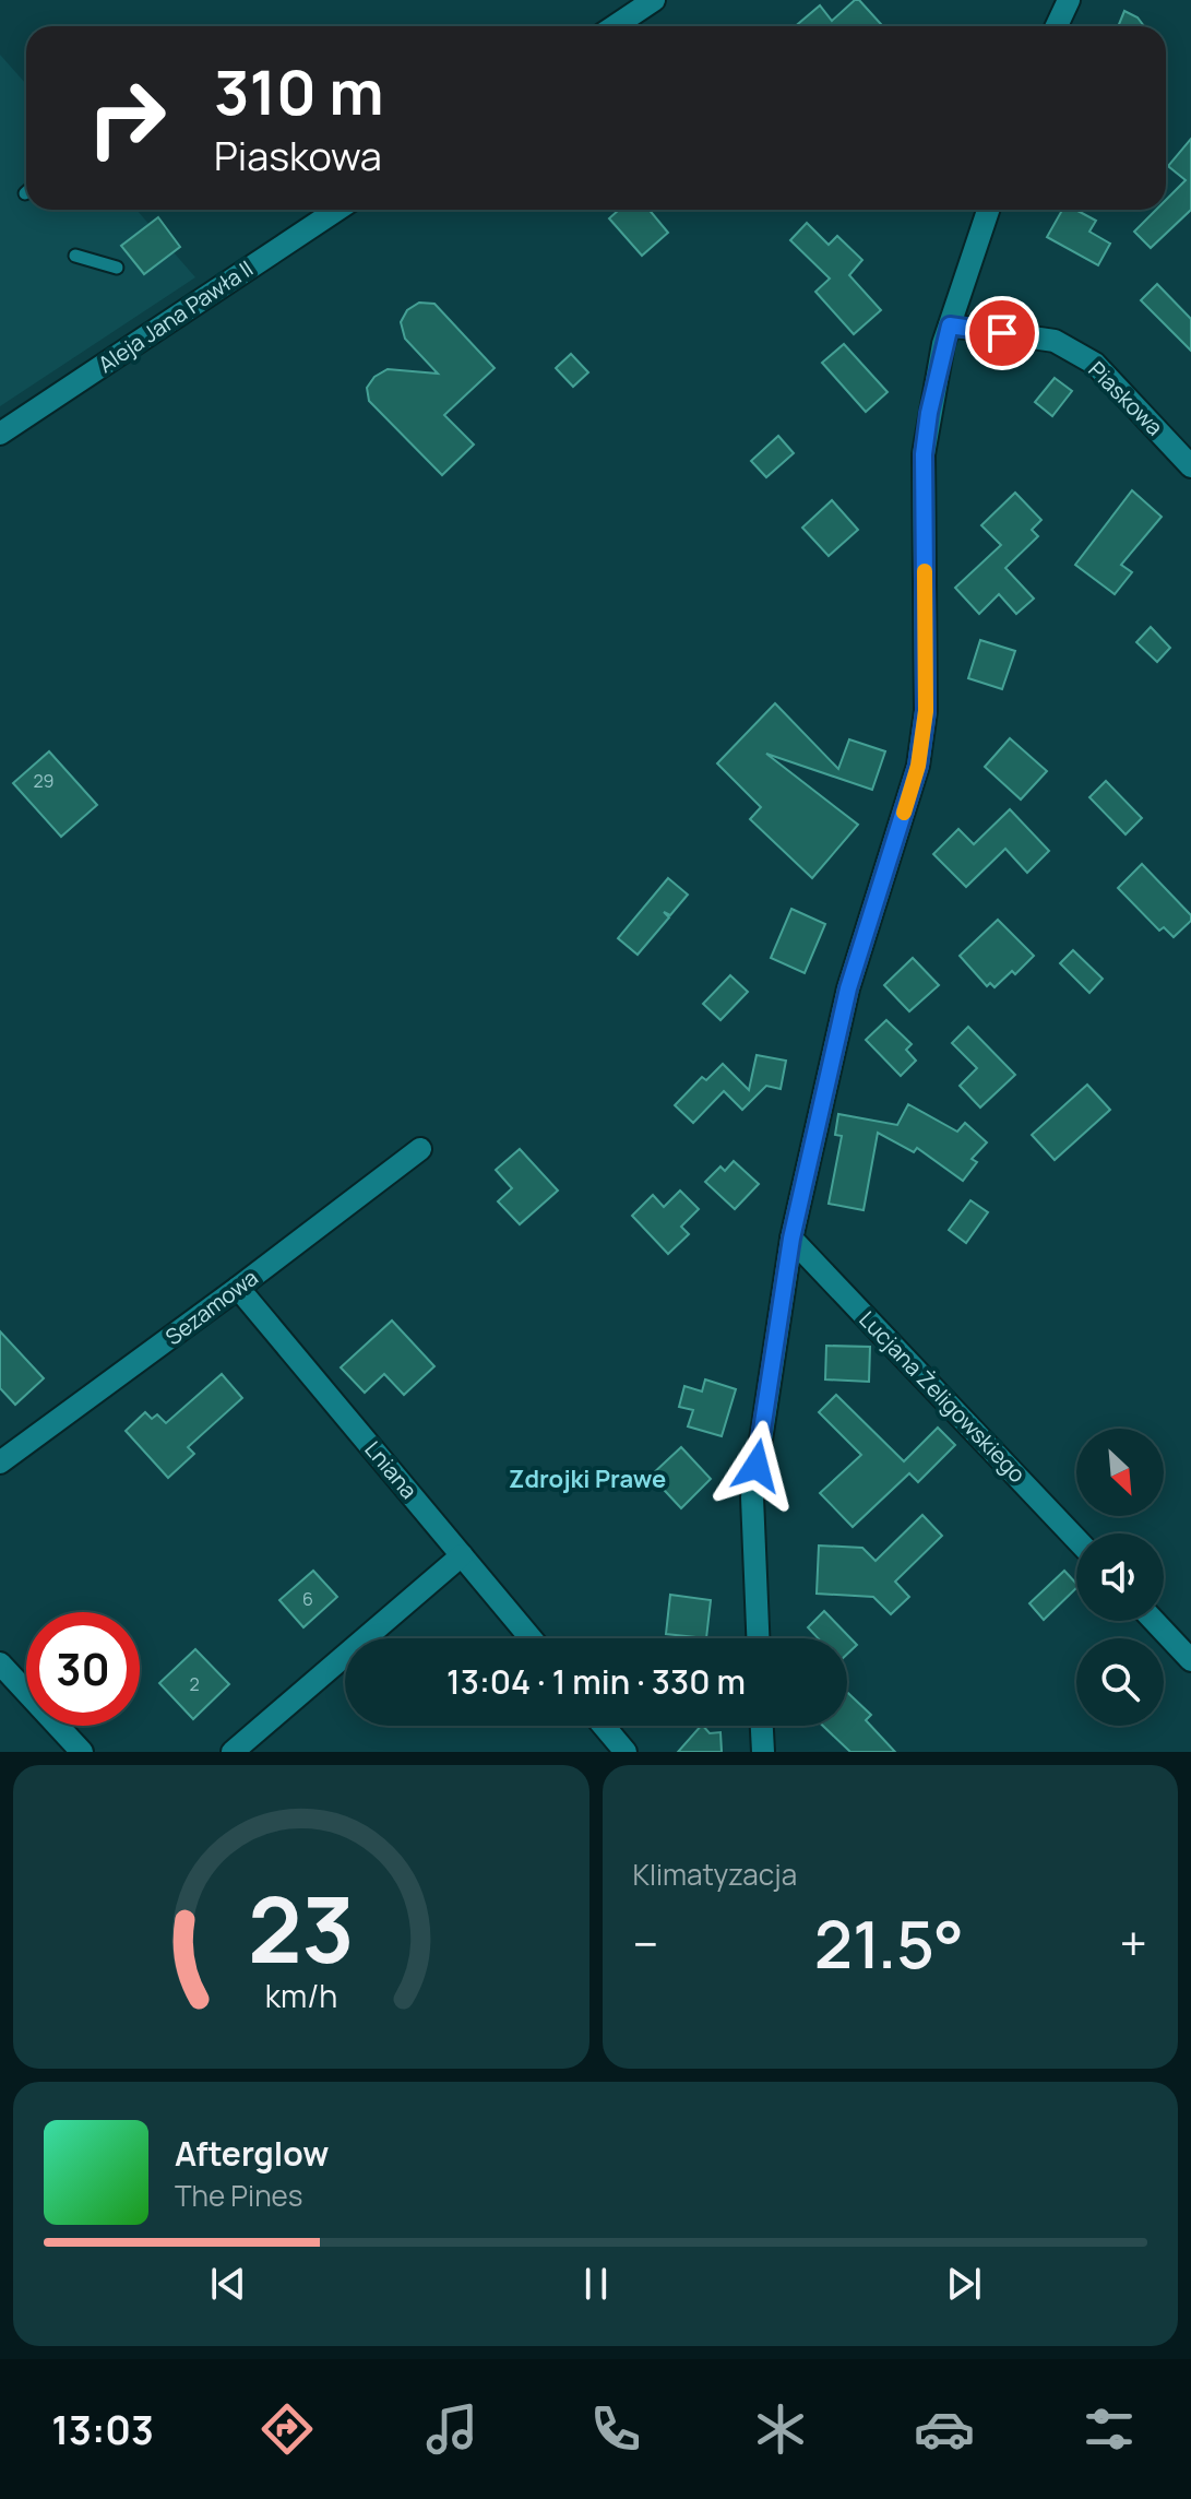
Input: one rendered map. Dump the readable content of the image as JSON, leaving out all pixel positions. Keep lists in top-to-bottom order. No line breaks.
{"streets":{"street":["Aleja Jana Pawła II","Piaskowa","Sezamowa","Lucjana Żeligowskiego","Lniana"]},"crossings":[["Sezamowa","Lniana"]],"districts":["Zdrojki Prawe"],"house_numbers":["29","6","2"],"north":"bottom right","page":{"turn":["310 m","Piaskowa"],"limit":"30","trip":"13:04 · 1 min · 330 m","tile":"Klimatyzacja","heat":["−","21.5°","+"],"song":["Afterglow","The Pines"],"tabs":"13:03","gauge":["23","km/h"]}}
